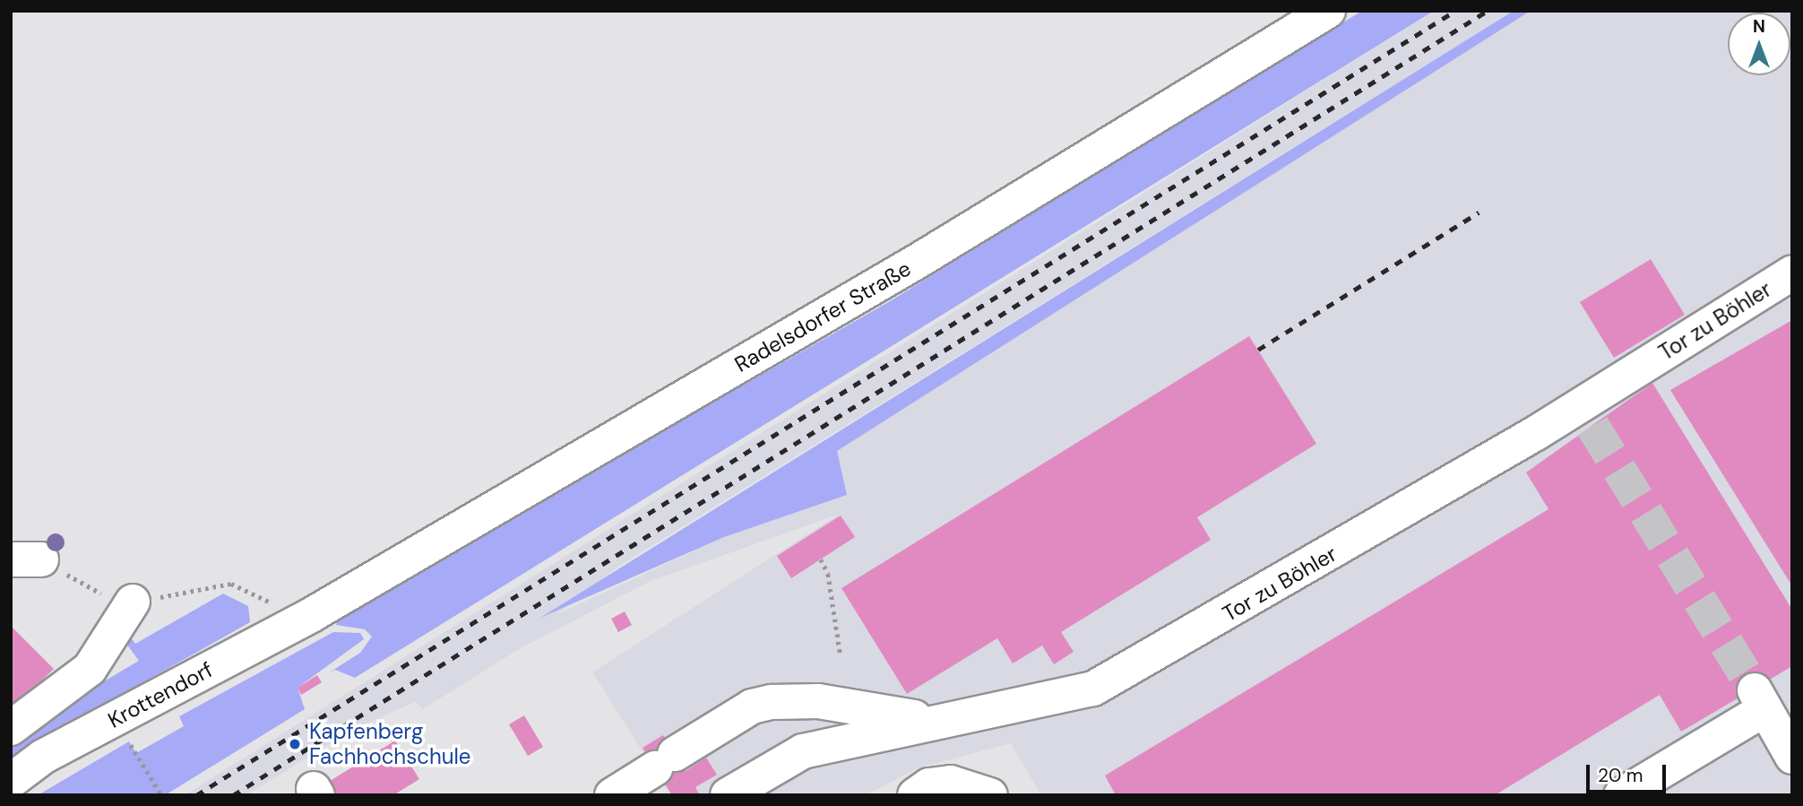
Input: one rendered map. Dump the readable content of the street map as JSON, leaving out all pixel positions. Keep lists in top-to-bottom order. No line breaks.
{"streets":{"street":["Radelsdorfer Straße","Tor zu Böhler","Krottendorf"]},"crossings":[["Radelsdorfer Straße","Krottendorf"]],"places":["Kapfenberg Fachhochschule"],"scale_bar":"20 m","north":"top"}
